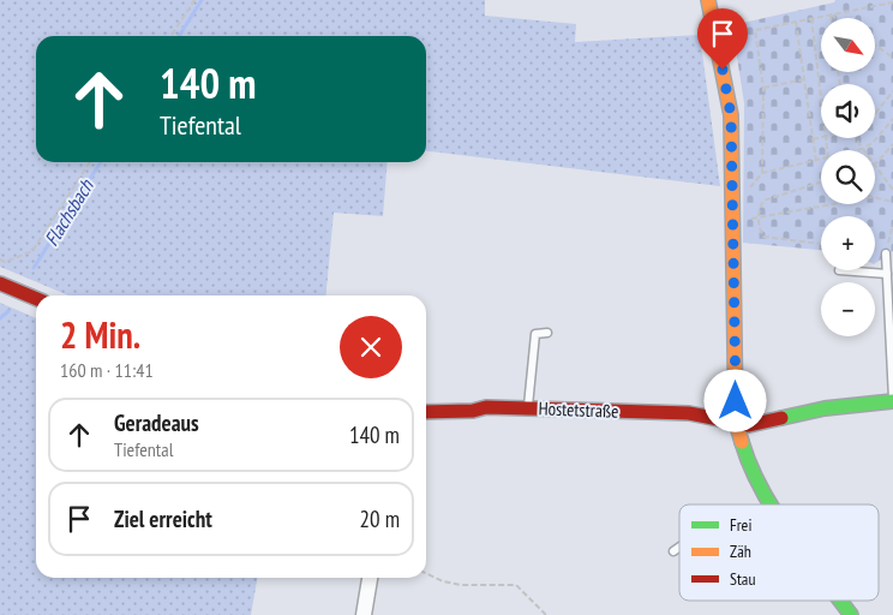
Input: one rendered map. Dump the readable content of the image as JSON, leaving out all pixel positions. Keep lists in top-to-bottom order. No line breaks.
{"streets":{"street":["Hostetstraße"]},"water":["Flachsbach"],"legend":["Frei","Zäh","Stau"],"north":"bottom right","page":{"map_buttons":["+","−"],"turn":["140 m","Tiefental"],"heading":["2 Min.","160 m · 11:41"],"list":[{"name":"Geradeaus","note":"Tiefental","value":"140 m"},{"name":"Ziel erreicht","value":"20 m"}]}}
